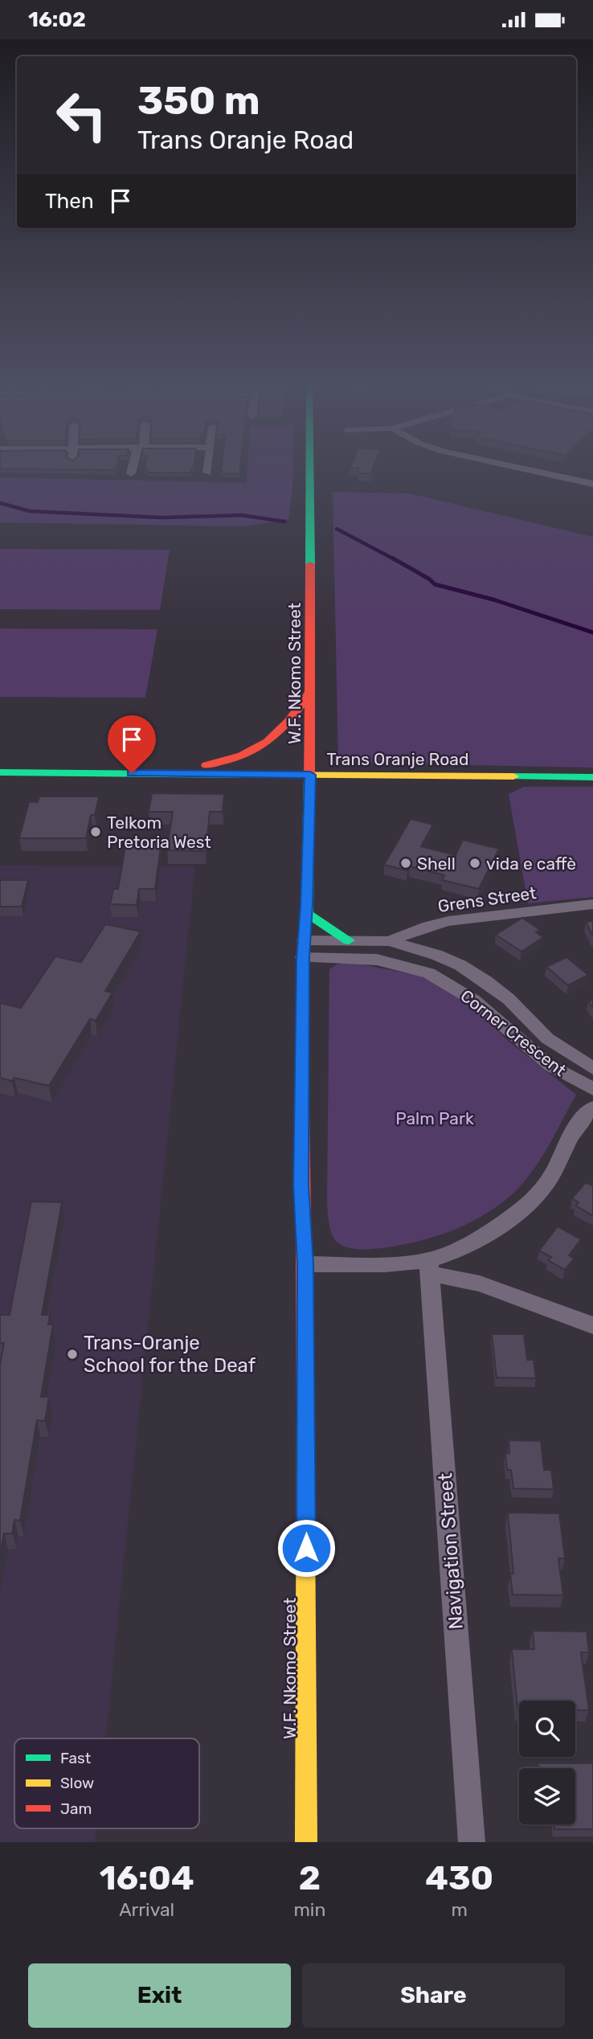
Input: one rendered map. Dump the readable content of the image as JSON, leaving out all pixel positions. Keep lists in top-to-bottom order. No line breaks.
{"streets":{"main road":["W.F. Nkomo Street","Trans Oranje Road"],"street":["Grens Street","Corner Crescent","Navigation Street"]},"crossings":[["W.F. Nkomo Street","Trans Oranje Road"],["W.F. Nkomo Street","Corner Crescent"],["Grens Street","Corner Crescent"]],"parks":["Palm Park"],"places":["Telkom Pretoria West","Shell","vida e caffè","Trans-Oranje School for the Deaf"],"legend":["Fast","Slow","Jam"],"page":{"status":"16:02","turn":["350 m","Trans Oranje Road"],"then":"Then","eta":["16:04","Arrival","2","min","430","m"],"buttons":["Exit","Share"]}}
